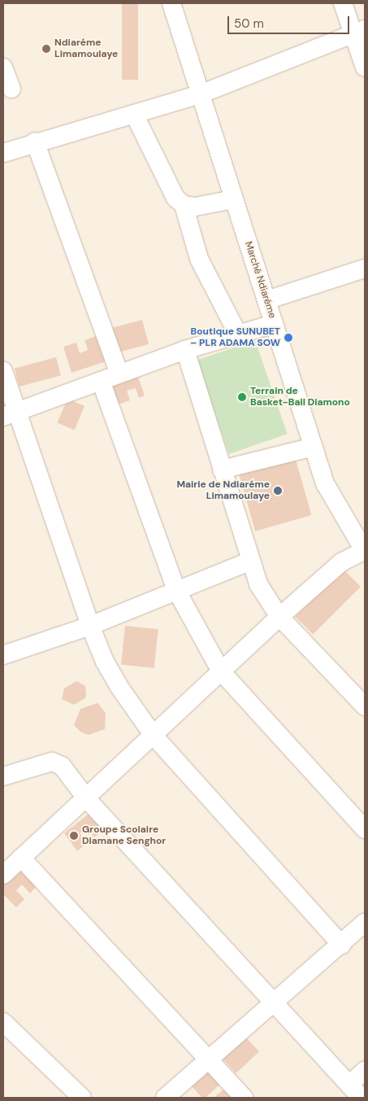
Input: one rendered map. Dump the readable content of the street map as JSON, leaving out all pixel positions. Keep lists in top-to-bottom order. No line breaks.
{"streets":{"street":["Marché Ndiaréme"]},"places":["Ndiaréme Limamoulaye","Boutique SUNUBET – PLR ADAMA SOW","Terrain de Basket-Ball Diamono","Mairie de Ndiaréme Limamoulaye","Groupe Scolaire Diamane Senghor"],"scale_bar":"50 m"}
